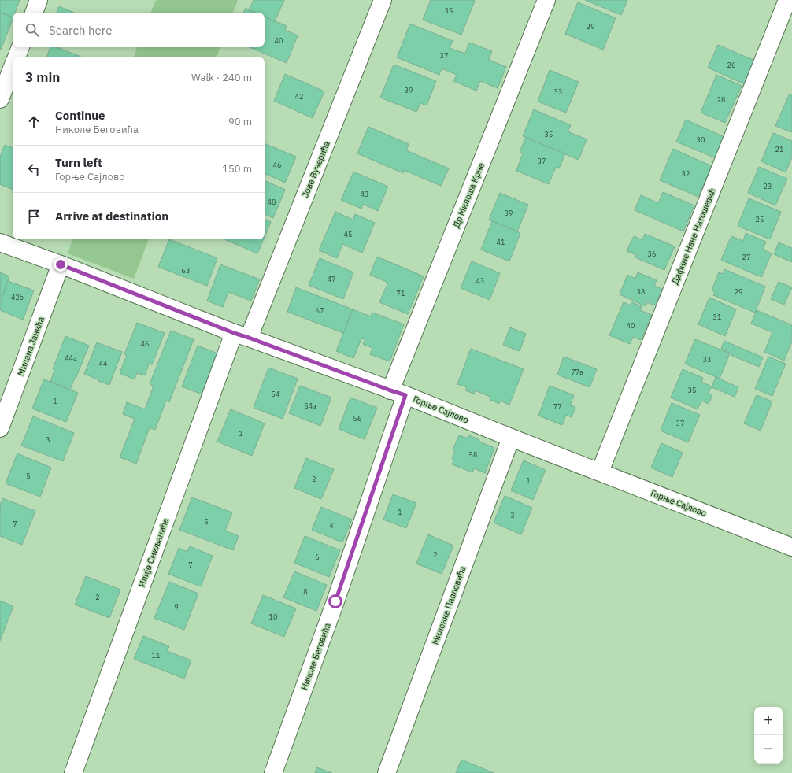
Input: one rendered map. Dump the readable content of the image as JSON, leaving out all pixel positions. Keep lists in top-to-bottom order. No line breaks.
{"streets":{"street":["Јове Вучерића","Др Милоша Крне","Дафине Нане Натошевић","Милана Јанића","Горње Сајлово","Илије Смиљанића","Миленка Павловића","Николе Беговића"]},"crossings":[["Јове Вучерића","Горње Сајлово"],["Јове Вучерића","Илије Смиљанића"],["Др Милоша Крне","Горње Сајлово"],["Др Милоша Крне","Николе Беговића"],["Дафине Нане Натошевић","Горње Сајлово"],["Милана Јанића","Горње Сајлово"],["Горње Сајлово","Илије Смиљанића"],["Горње Сајлово","Миленка Павловића"],["Горње Сајлово","Николе Беговића"]],"house_numbers":["35","29","40","37","26","39","33","42","28","35","30","21","37","46","32","23","43","48","39","25","45","41","36","27","63","47","43","38","29","71","42b","67","31","40","46","44a","33","44","77a","35","54","1","54a","77","56","37","1","3","58","5","2","1","1","3","5","7","4","2","6","7","8","2","9","10","11"],"page":{"search":"Search here","heading":["3 min","Walk · 240 m"],"list":[["Continue","Николе Беговића","90 m"],["Turn left","Горње Сајлово","150 m"],"Arrive at destination"],"map_buttons":["+","−"]}}
